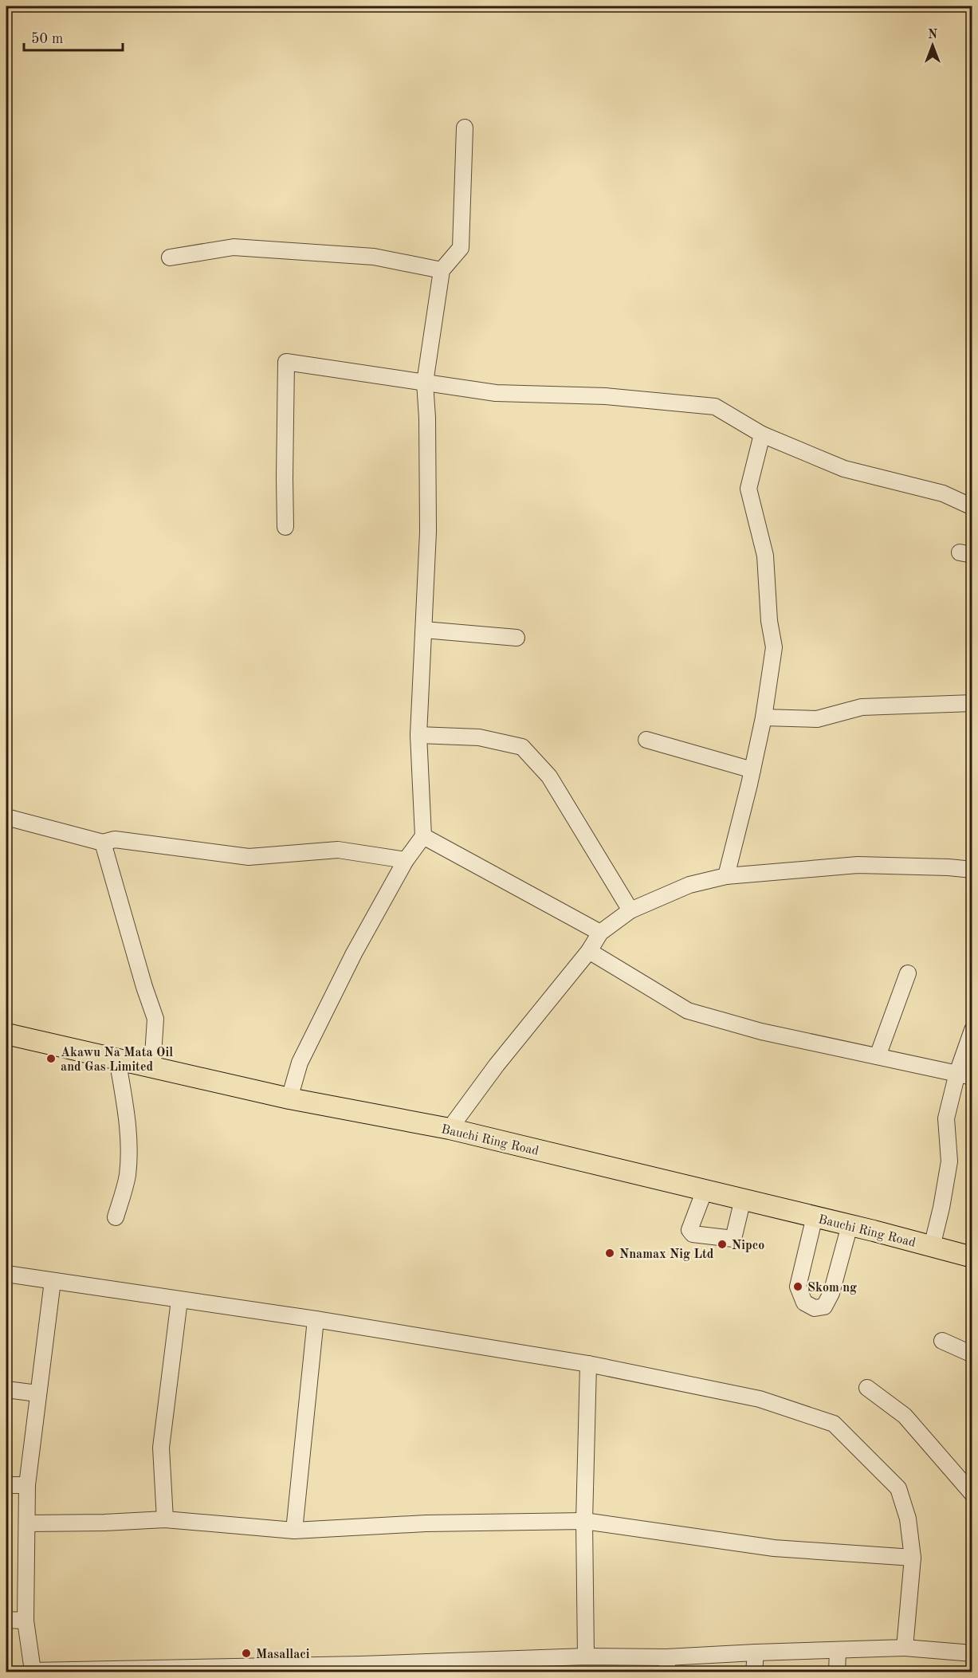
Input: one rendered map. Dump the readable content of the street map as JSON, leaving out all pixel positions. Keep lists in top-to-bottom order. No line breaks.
{"streets":{"main road":["Bauchi Ring Road"]},"places":["Akawu Na Mata Oil and Gas Limited","Nipco","Nnamax Nig Ltd","Skom ng","Masallaci"],"scale_bar":"50 m","north":"top"}
